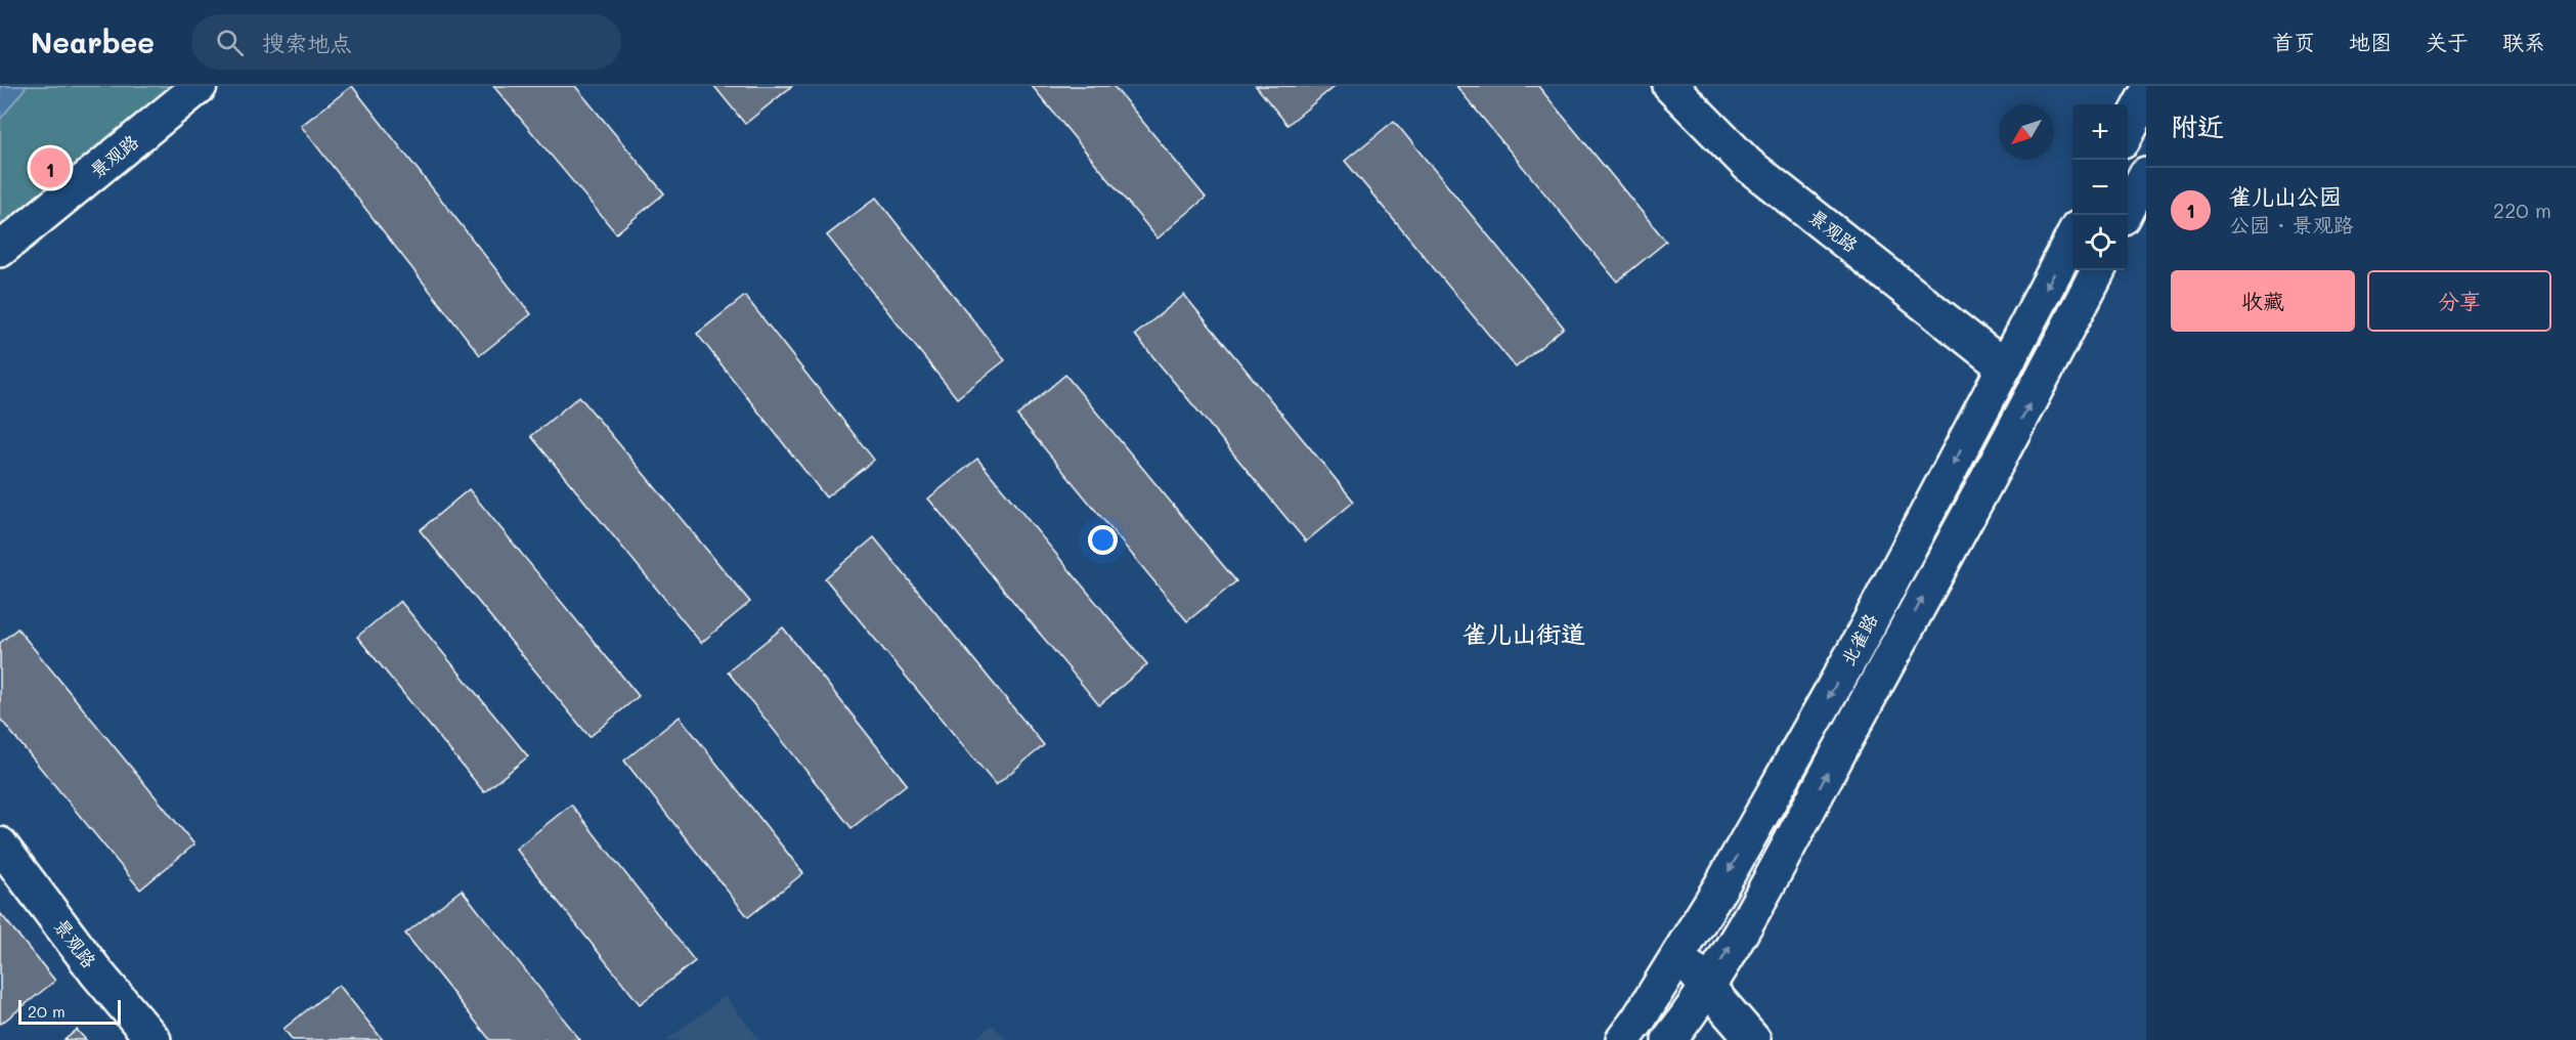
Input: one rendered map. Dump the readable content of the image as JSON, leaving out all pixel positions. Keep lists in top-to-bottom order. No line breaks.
{"streets":{"street":["景观路","北雀路"]},"crossings":[["景观路","北雀路"]],"districts":["雀儿山街道"],"scale_bar":"20 m","north":"bottom left","page":{"header":"Nearbee","search":"搜索地点","nav":["首页","地图","关于","联系"],"heading":"附近","map_buttons":["+","−"],"pins":"1","list":[{"mark":"1","name":"雀儿山公园","note":"公园 · 景观路","value":"220 m"}],"buttons":["收藏","分享"],"scale":"20 m"}}
